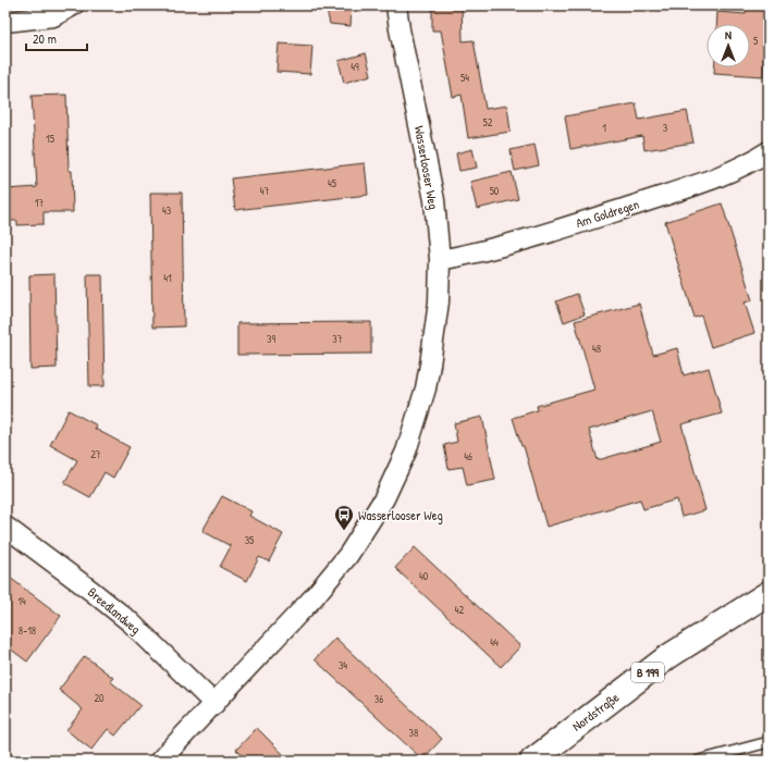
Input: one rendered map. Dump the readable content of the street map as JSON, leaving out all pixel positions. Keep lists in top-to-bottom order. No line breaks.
{"streets":{"main road":["B 199","Nordstraße"],"street":["Wasserlooser Weg","Am Goldregen","Breedlandweg"]},"crossings":[["Wasserlooser Weg","Am Goldregen"],["Wasserlooser Weg","Breedlandweg"]],"places":{"bus stop":["Wasserlooser Weg"]},"house_numbers":["5","49","54","52","1","3","15","45","47","50","17","43","41","39","37","48","27","46","35","40","14","42","8-18","44","34","20","36","38"],"scale_bar":"20 m","north":"top"}
